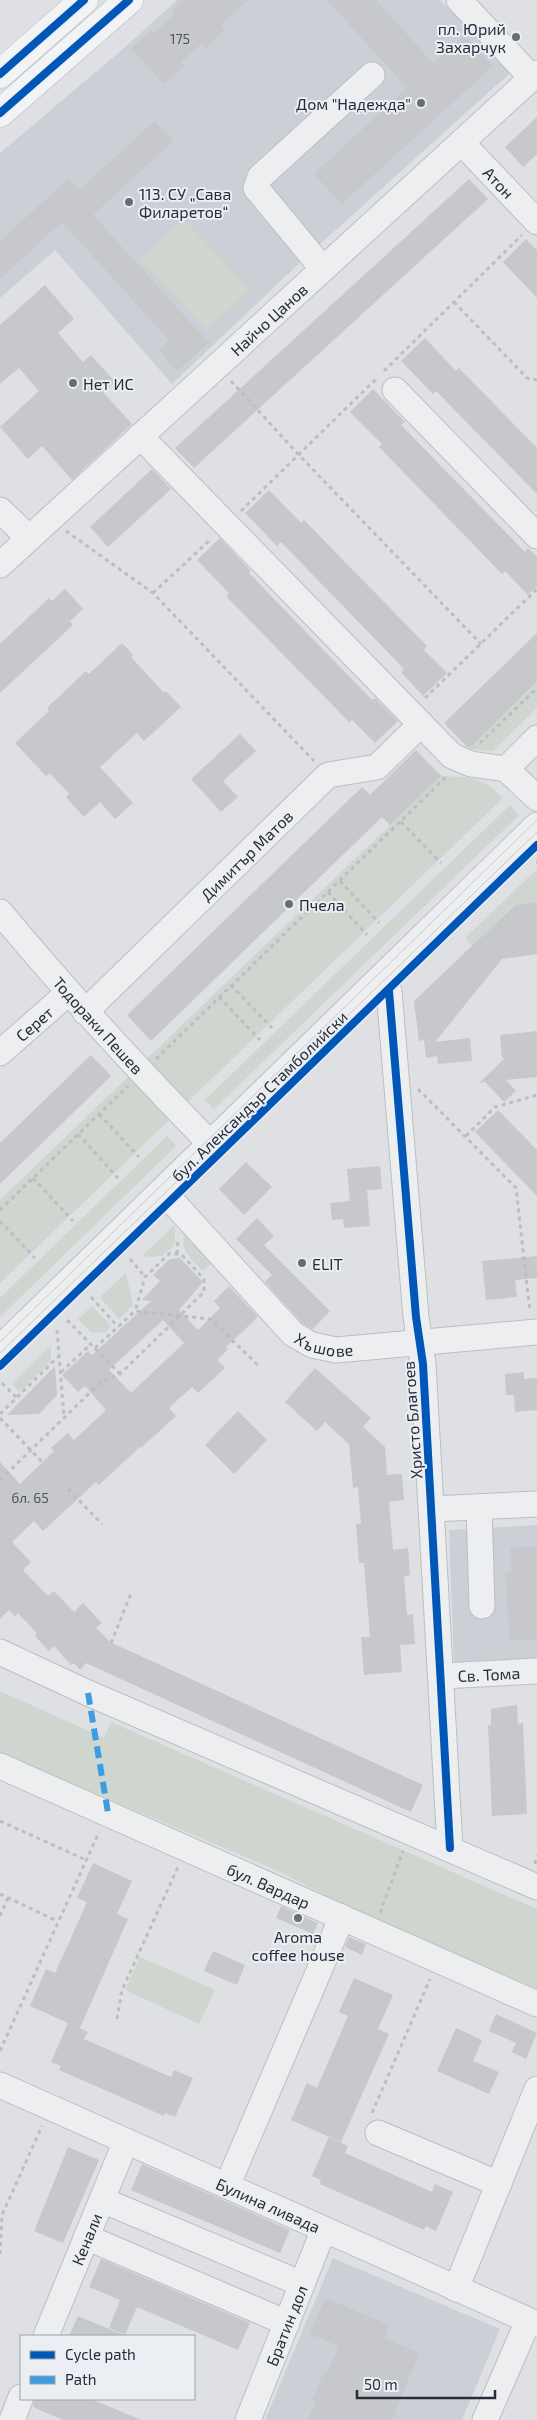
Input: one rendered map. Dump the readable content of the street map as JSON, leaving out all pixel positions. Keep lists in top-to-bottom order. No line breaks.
{"streets":{"street":["Атон","Найчо Цанов","Димитър Матов","Серет","Тодораки Пешев","бул. Александър Стамболийски","Хъшове","Христо Благоев","Св. Тома","бул. Вардар","Булина ливада","Кенали","Братин дол"]},"crossings":[["Атон","Найчо Цанов"],["Димитър Матов","Тодораки Пешев"],["Серет","Тодораки Пешев"],["Тодораки Пешев","бул. Александър Стамболийски"],["бул. Александър Стамболийски","Хъшове"],["бул. Александър Стамболийски","Христо Благоев"],["Хъшове","Христо Благоев"],["Христо Благоев","Св. Тома"],["Булина ливада","Кенали"],["Булина ливада","Братин дол"]],"places":["пл. Юрий Захарчук","Дом \"Надежда\"","113. СУ „Сава Филаретов“","Нет ИС","Пчела","ELIT","Aroma coffee house"],"house_numbers":["175","бл. 65"],"legend":["Cycle path","Path"],"scale_bar":"50 m"}
